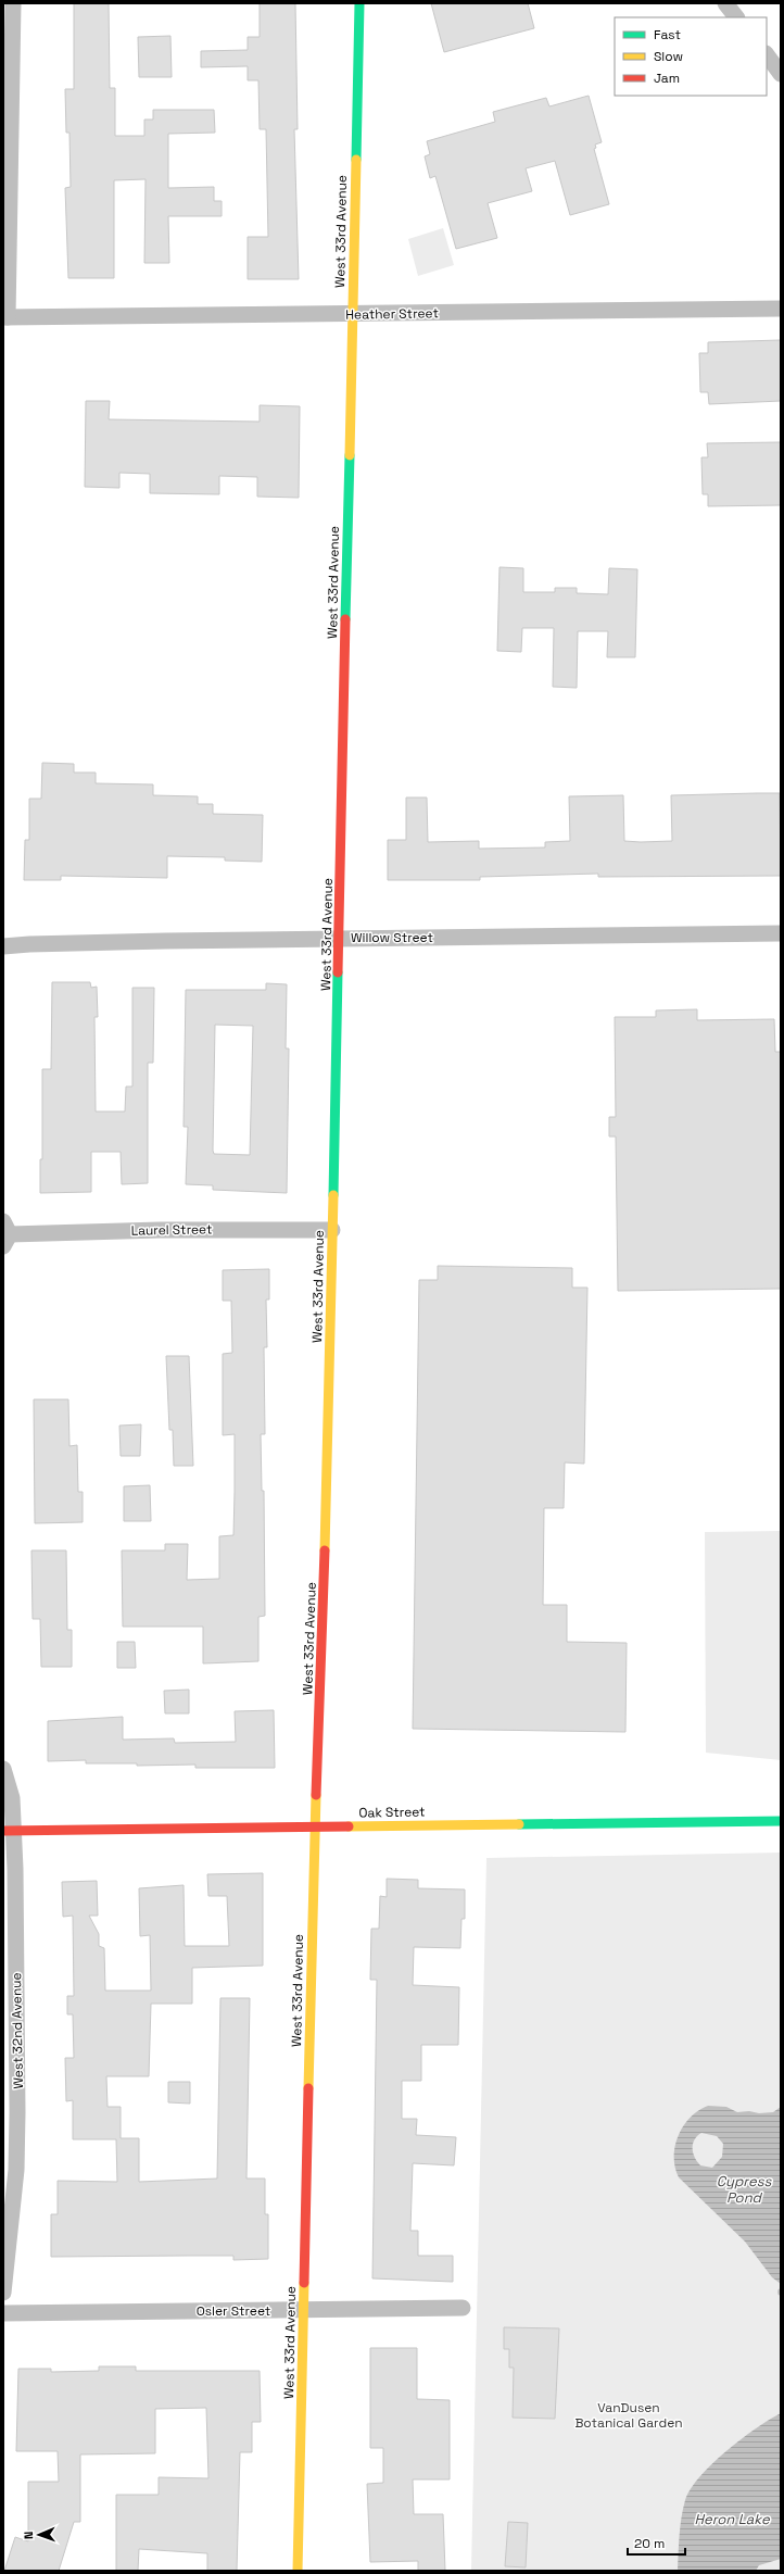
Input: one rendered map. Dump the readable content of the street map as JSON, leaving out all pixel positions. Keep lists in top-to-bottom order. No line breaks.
{"streets":{"street":["West 33rd Avenue","Heather Street","Willow Street","Laurel Street","Oak Street","West 32nd Avenue","Osler Street"]},"crossings":[["West 33rd Avenue","Heather Street"],["West 33rd Avenue","Willow Street"],["West 33rd Avenue","Laurel Street"],["West 33rd Avenue","Oak Street"],["West 33rd Avenue","Osler Street"],["Oak Street","West 32nd Avenue"]],"water":["Cypress Pond","Heron Lake"],"parks":["VanDusen Botanical Garden"],"legend":["Fast","Slow","Jam"],"scale_bar":"20 m","north":"left"}
